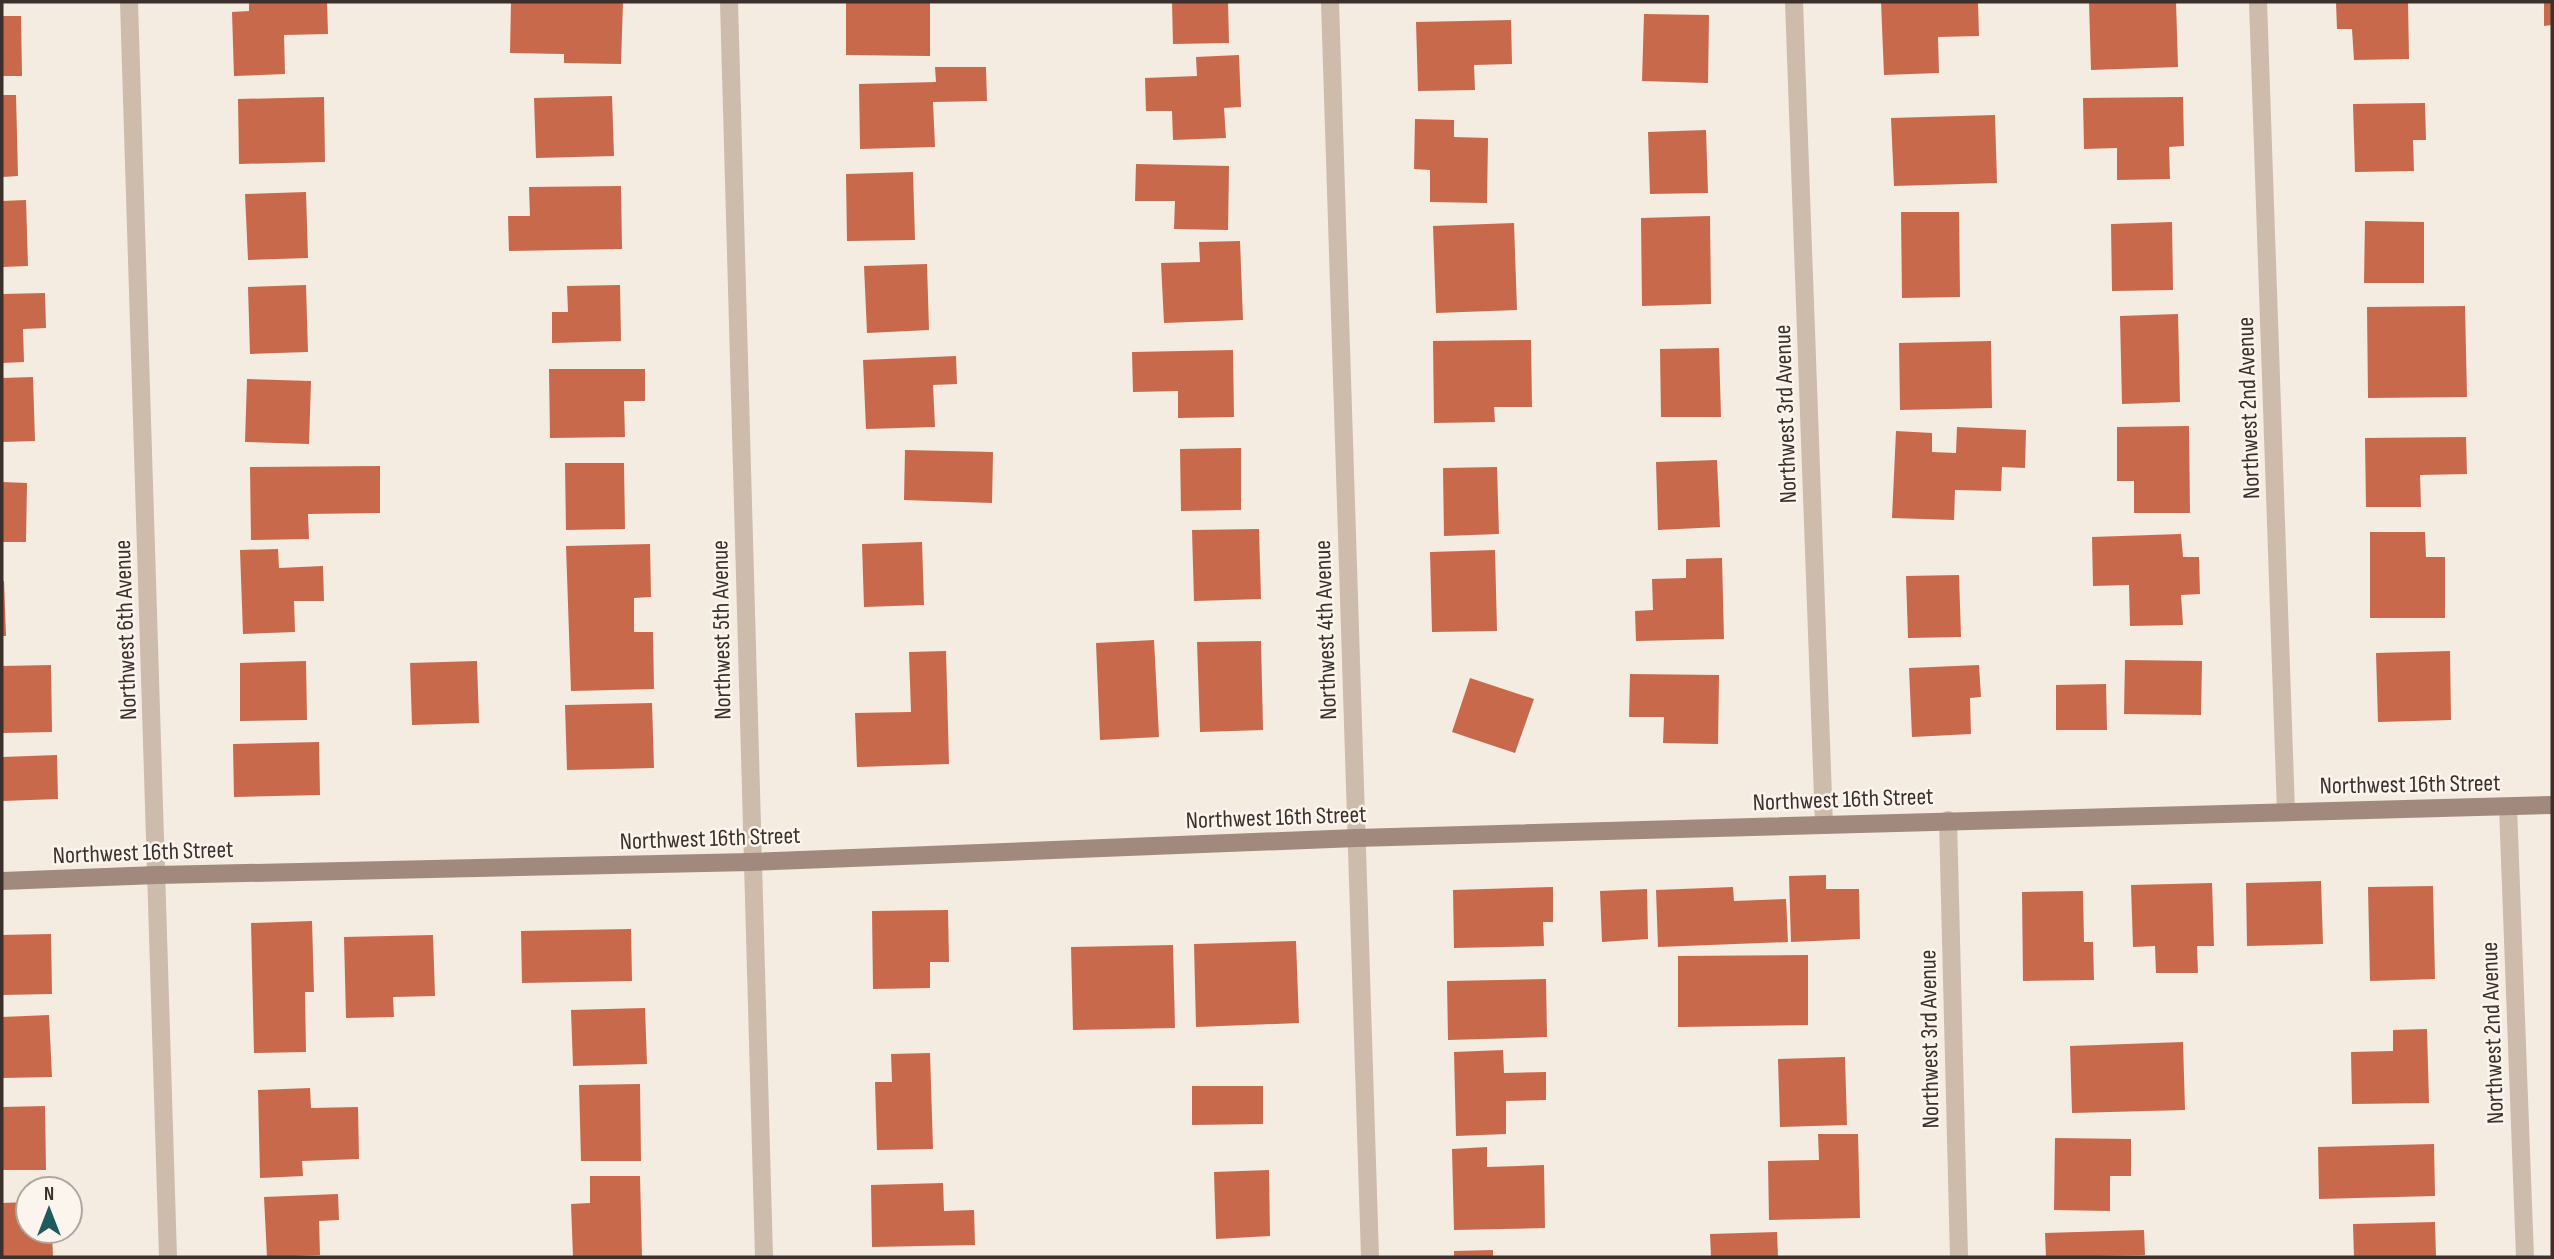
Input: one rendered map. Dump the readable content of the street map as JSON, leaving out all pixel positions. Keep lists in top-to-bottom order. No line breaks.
{"streets":{"street":["Northwest 2nd Avenue","Northwest 3rd Avenue","Northwest 6th Avenue","Northwest 5th Avenue","Northwest 4th Avenue","Northwest 16th Street"]},"crossings":[["Northwest 2nd Avenue","Northwest 16th Street"],["Northwest 3rd Avenue","Northwest 16th Street"],["Northwest 6th Avenue","Northwest 16th Street"],["Northwest 5th Avenue","Northwest 16th Street"],["Northwest 4th Avenue","Northwest 16th Street"]],"north":"top"}
